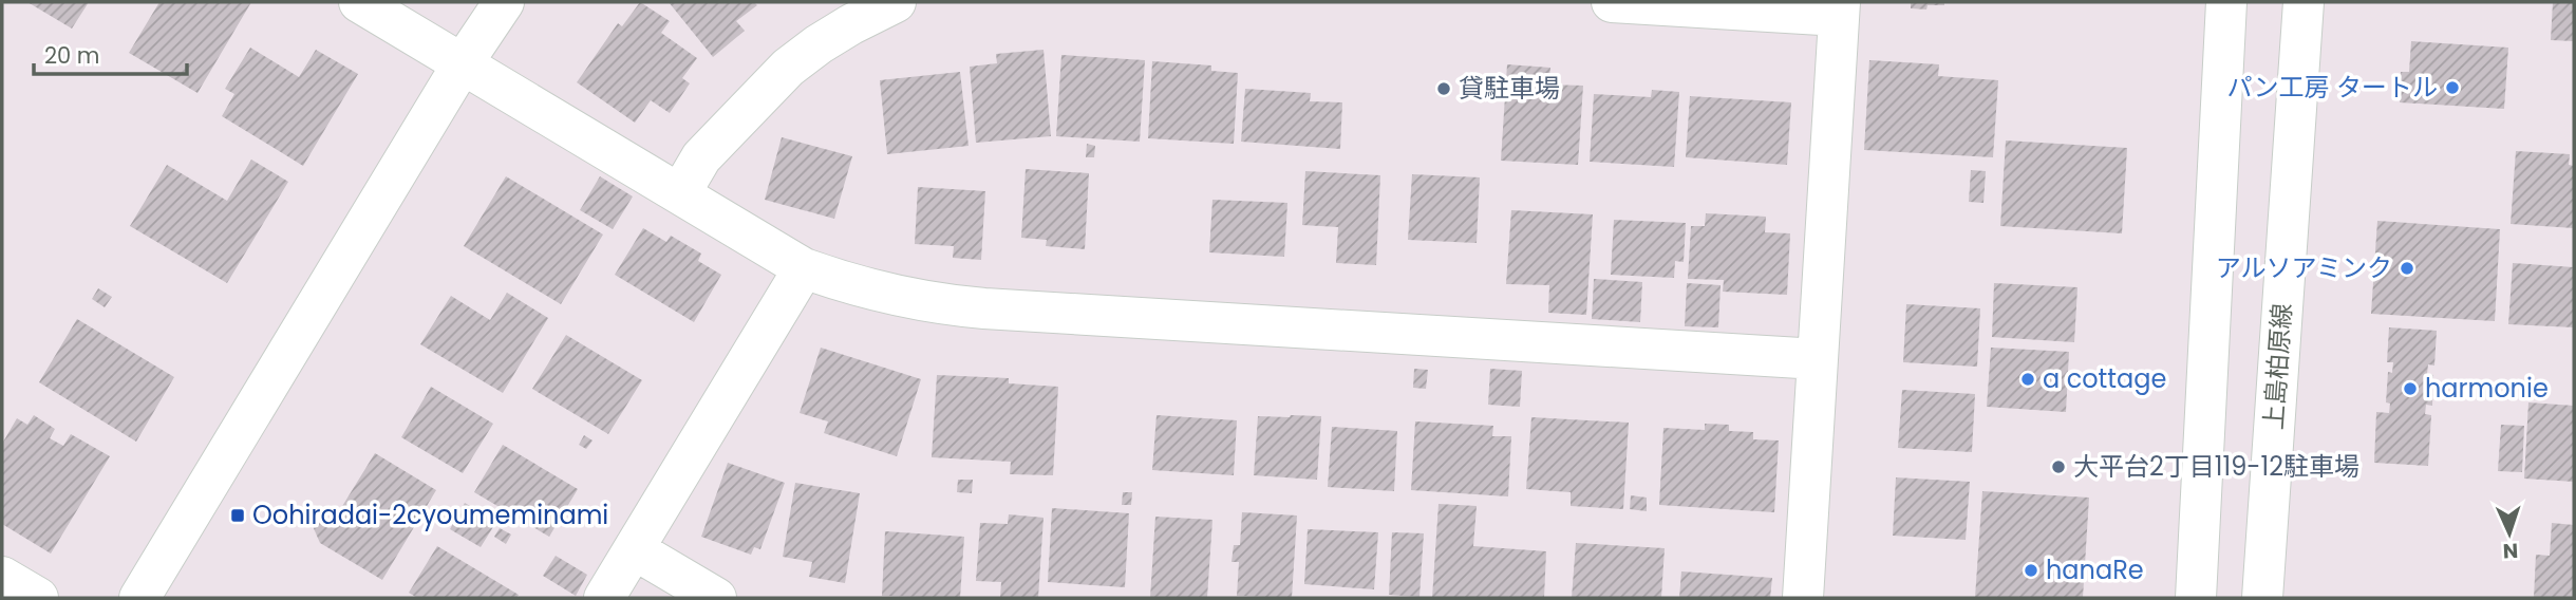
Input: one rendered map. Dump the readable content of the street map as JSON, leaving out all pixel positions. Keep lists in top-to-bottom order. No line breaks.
{"streets":{"street":["上島柏原線"]},"places":{"other":["パン工房 タートル","貸駐車場","アルソアミンク","a cottage","harmonie","大平台2丁目119-12駐車場","hanaRe"],"transit":["Oohiradai-2cyoumeminami"]},"scale_bar":"20 m","north":"bottom"}
